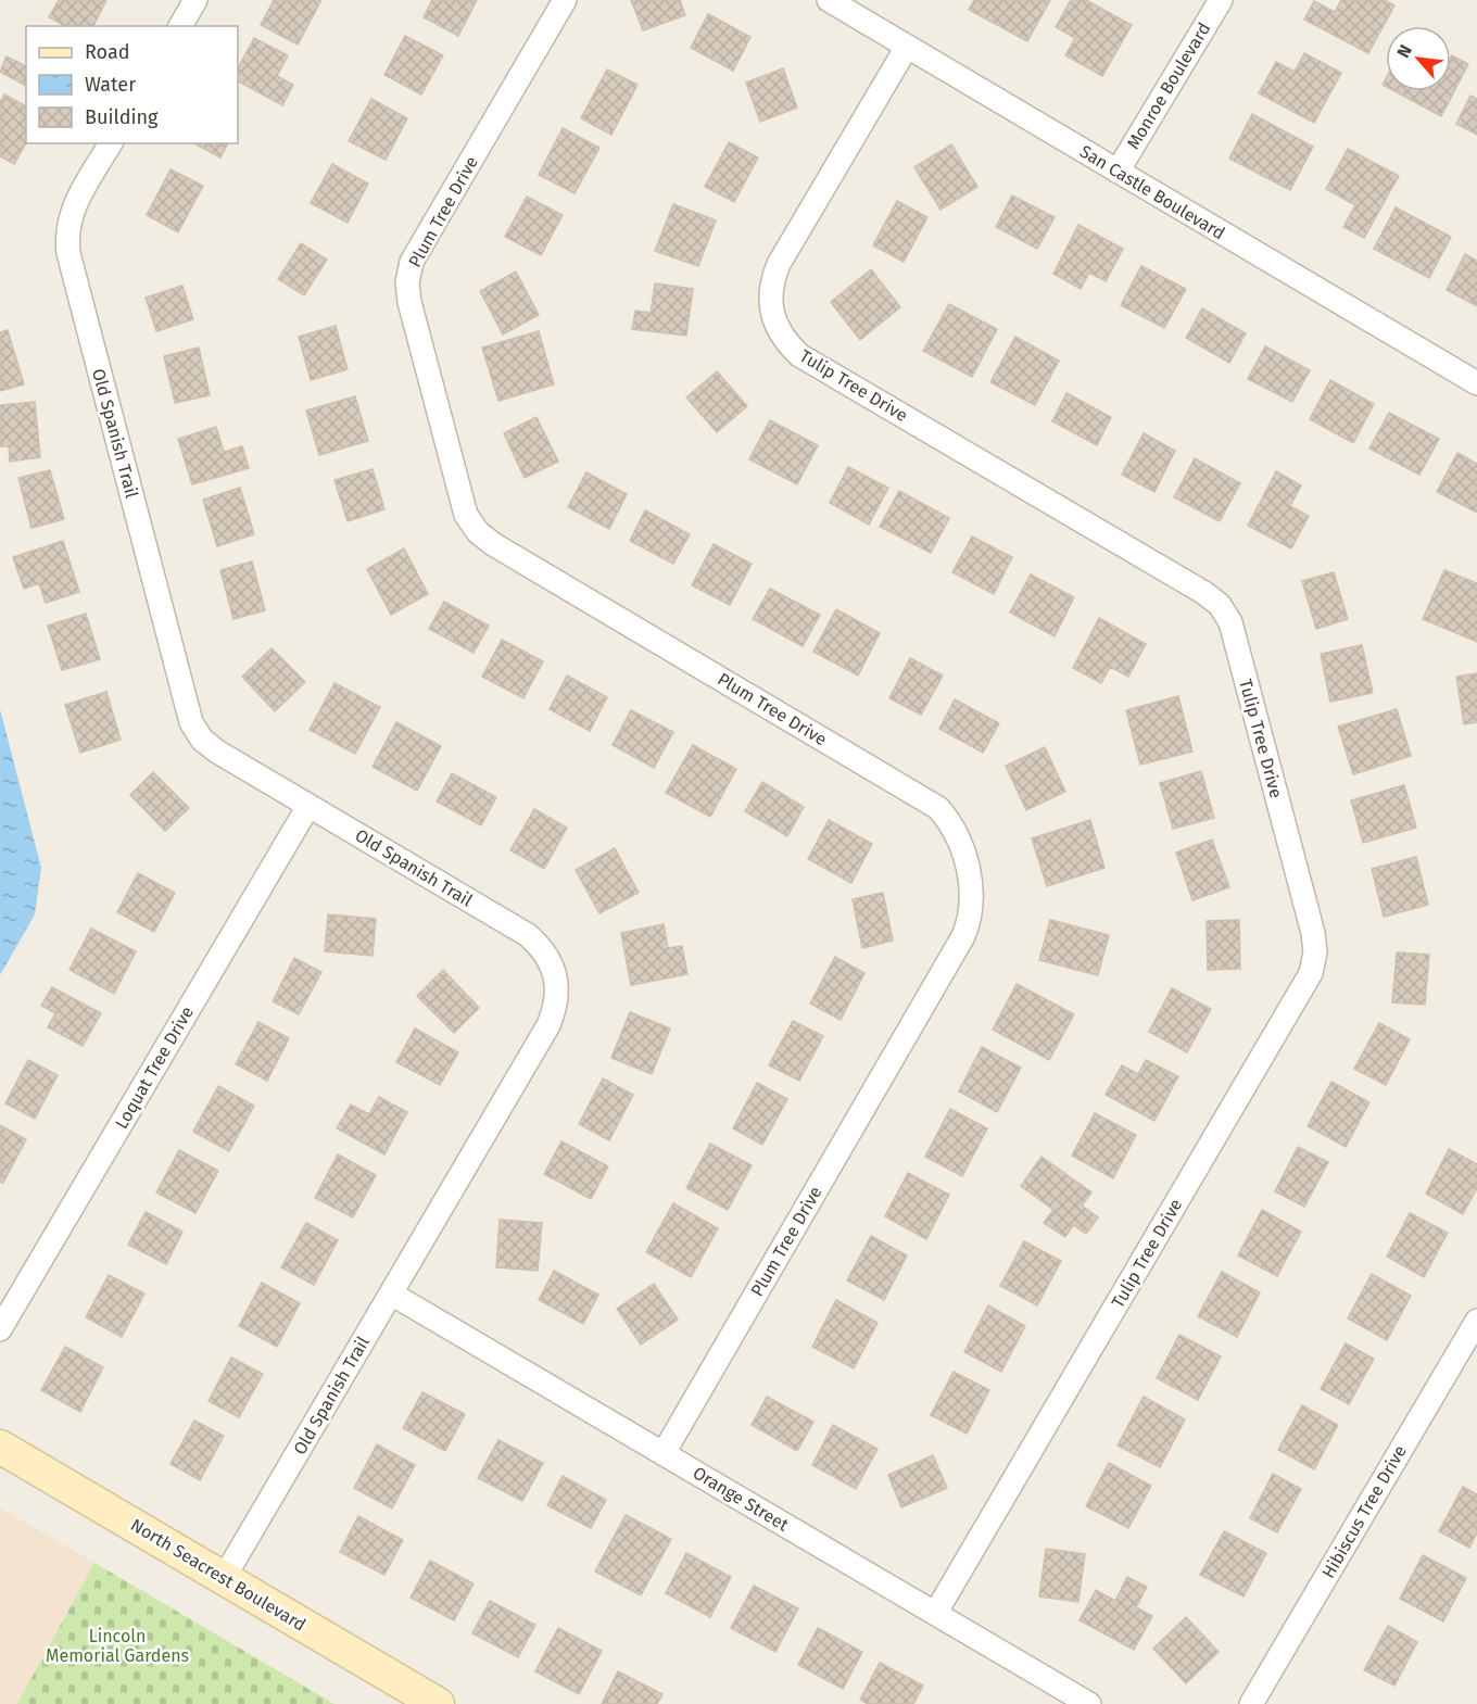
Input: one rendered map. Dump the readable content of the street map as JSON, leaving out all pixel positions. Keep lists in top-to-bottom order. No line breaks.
{"streets":{"street":["Monroe Boulevard","San Castle Boulevard","Plum Tree Drive","Tulip Tree Drive","Old Spanish Trail","Loquat Tree Drive","Orange Street","Hibiscus Tree Drive","North Seacrest Boulevard"]},"crossings":[["Monroe Boulevard","San Castle Boulevard"],["San Castle Boulevard","Tulip Tree Drive"],["Plum Tree Drive","Orange Street"],["Tulip Tree Drive","Orange Street"],["Old Spanish Trail","Loquat Tree Drive"],["Old Spanish Trail","Orange Street"],["Old Spanish Trail","North Seacrest Boulevard"]],"parks":["Lincoln Memorial Gardens"],"legend":["Road","Water","Building"],"north":"top left"}
